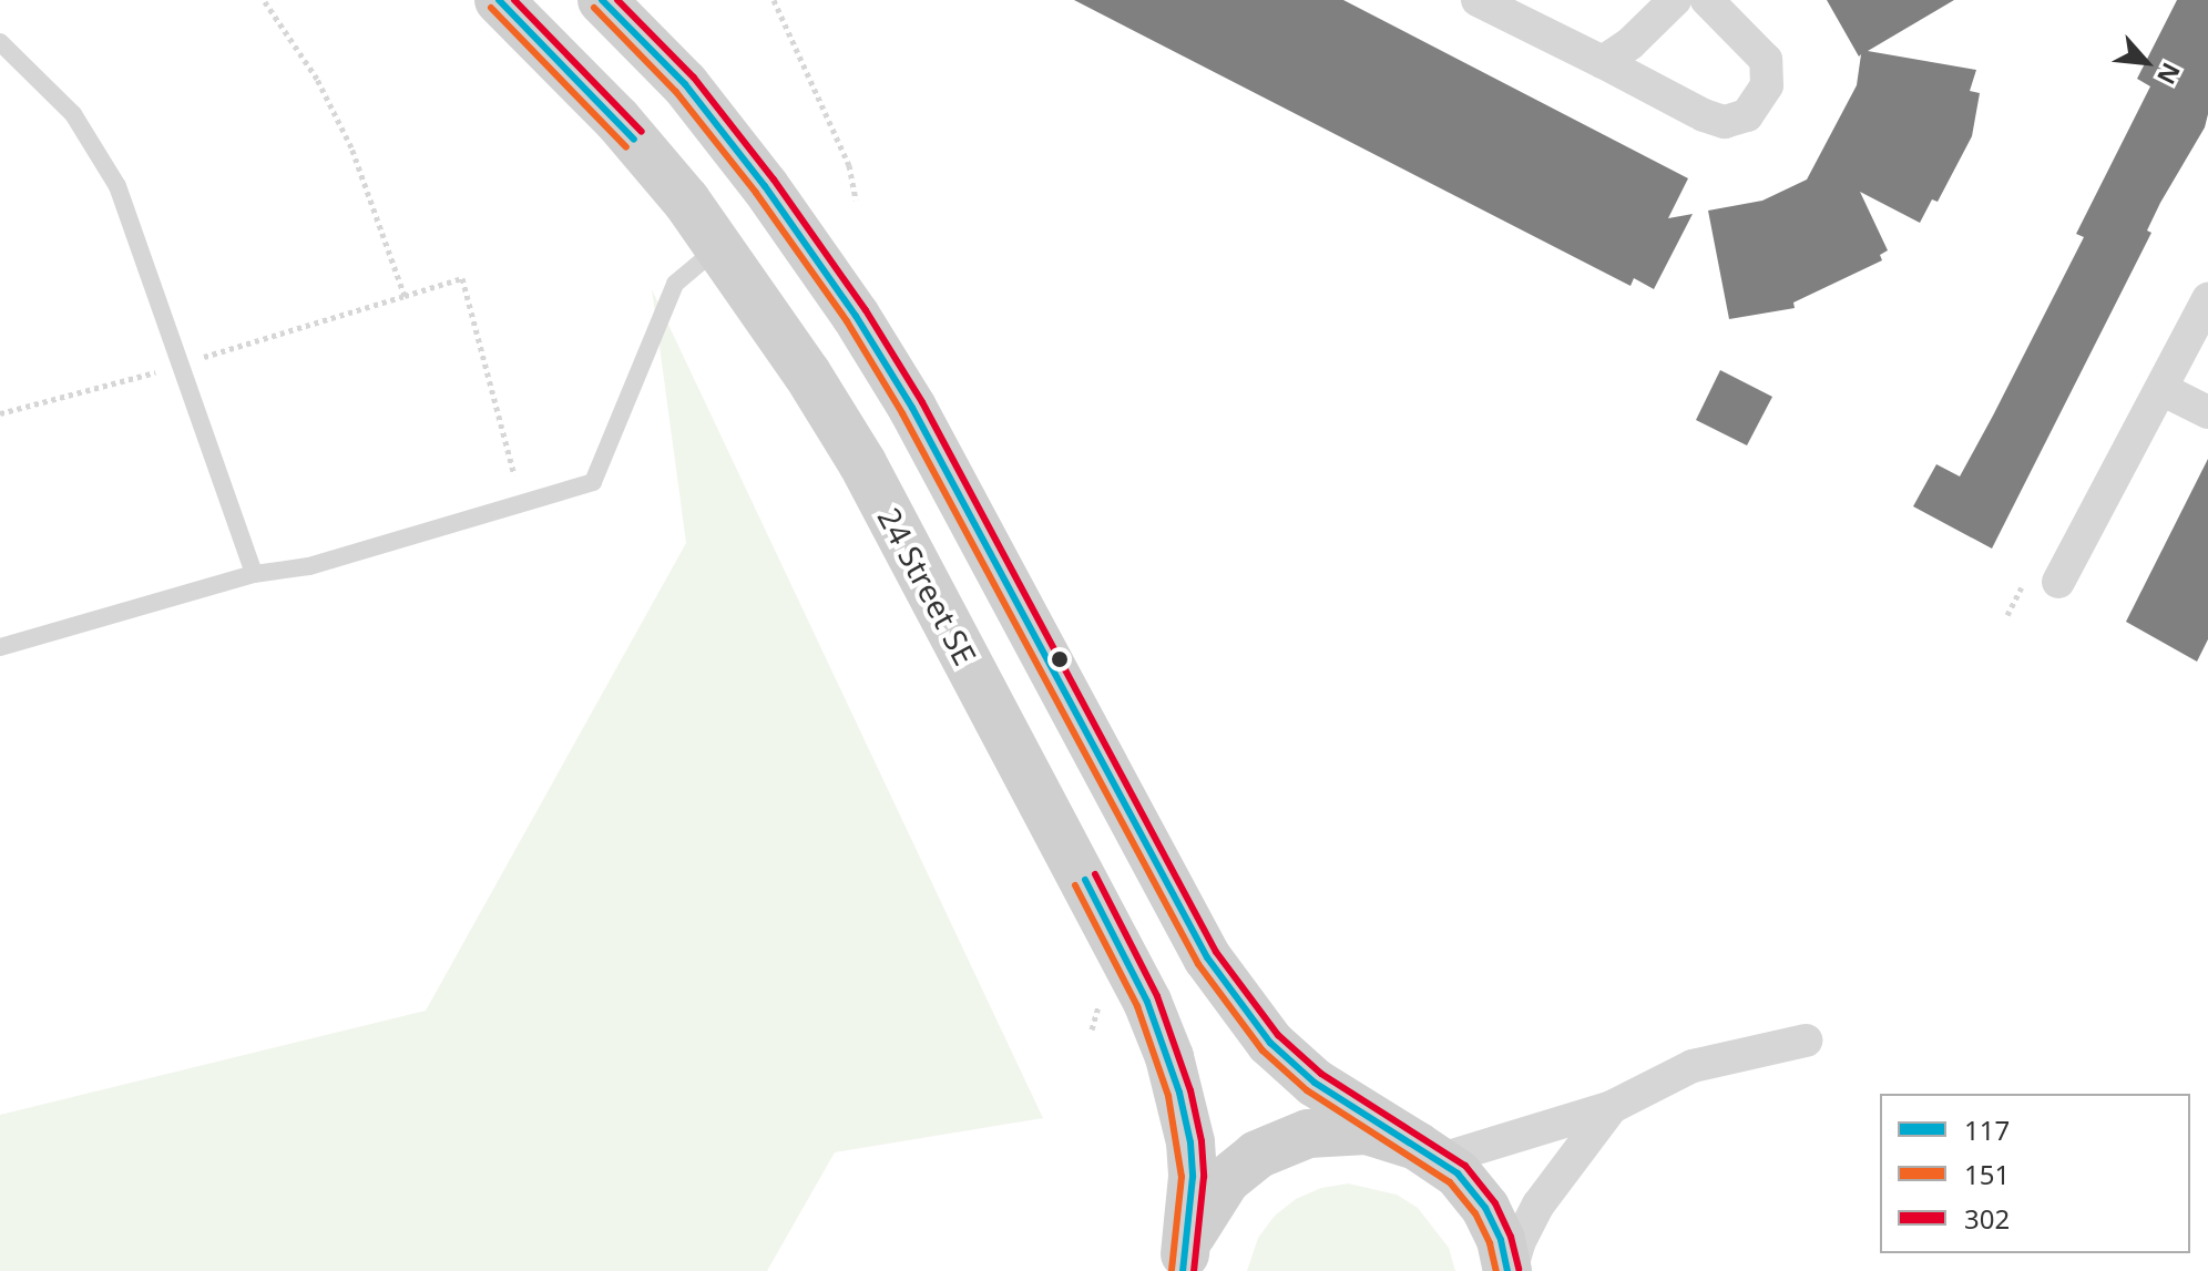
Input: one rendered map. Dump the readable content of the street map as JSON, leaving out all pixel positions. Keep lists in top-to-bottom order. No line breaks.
{"streets":{"main road":["24 Street SE"]},"lines":["transit line 117","transit line 302","transit line 151"],"legend":["117","151","302"],"north":"bottom right"}
